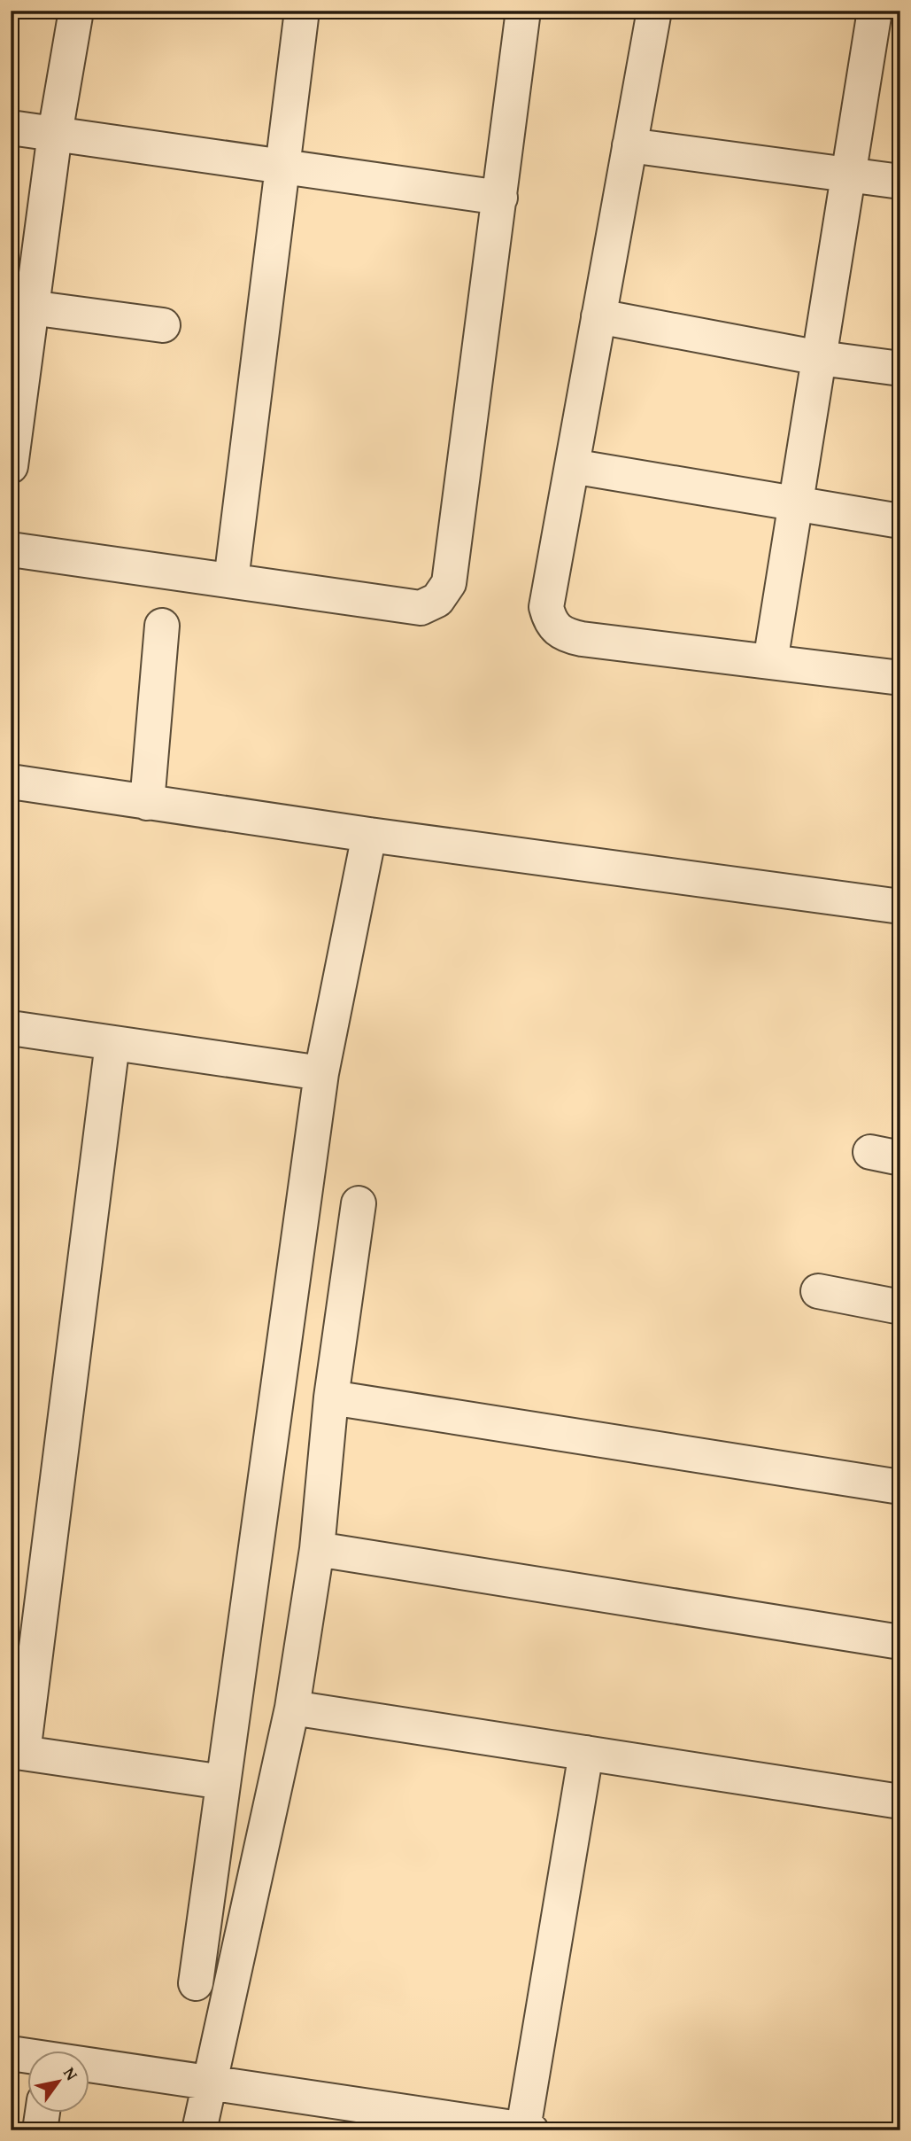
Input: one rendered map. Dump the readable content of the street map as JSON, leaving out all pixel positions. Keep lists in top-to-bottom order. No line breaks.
{"north":"top right"}
